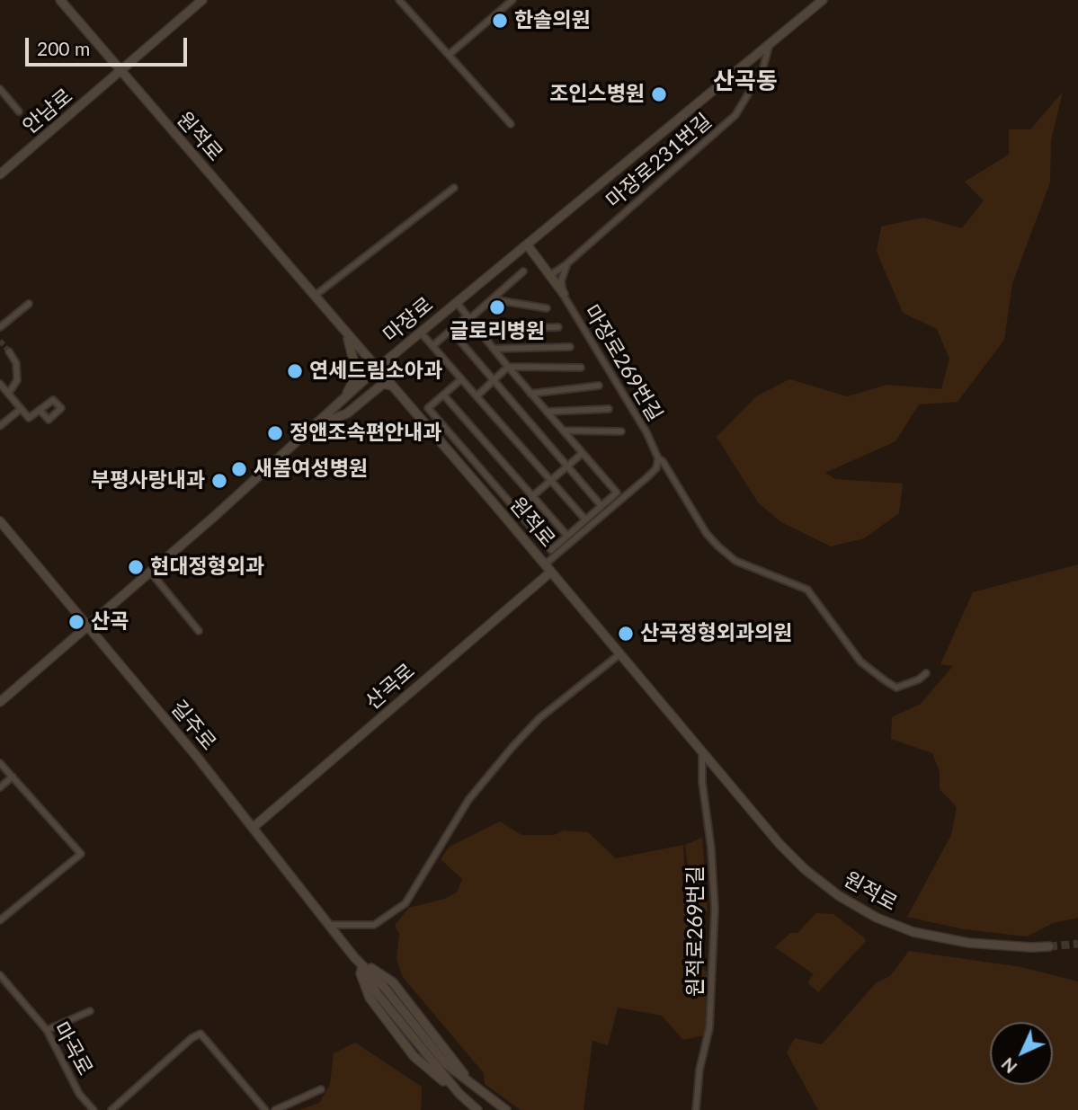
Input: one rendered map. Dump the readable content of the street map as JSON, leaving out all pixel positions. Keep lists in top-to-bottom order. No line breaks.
{"streets":{"main road":["안남로","원적로","마장로","산곡로","길주로"],"street":["마장로231번길","마장로269번길","원적로269번길","마곡로"]},"crossings":[["안남로","원적로"],["원적로","마장로"],["원적로","산곡로"],["원적로","원적로269번길"],["마장로231번길","마장로"],["마장로","길주로"],["산곡로","길주로"]],"districts":["산곡동"],"places":["한솔의원","조인스병원","글로리병원","연세드림소아과","정앤조속편안내과","새봄여성병원","부평사랑내과","현대정형외과","산곡","산곡정형외과의원"],"scale_bar":"200 m","north":"bottom left"}
